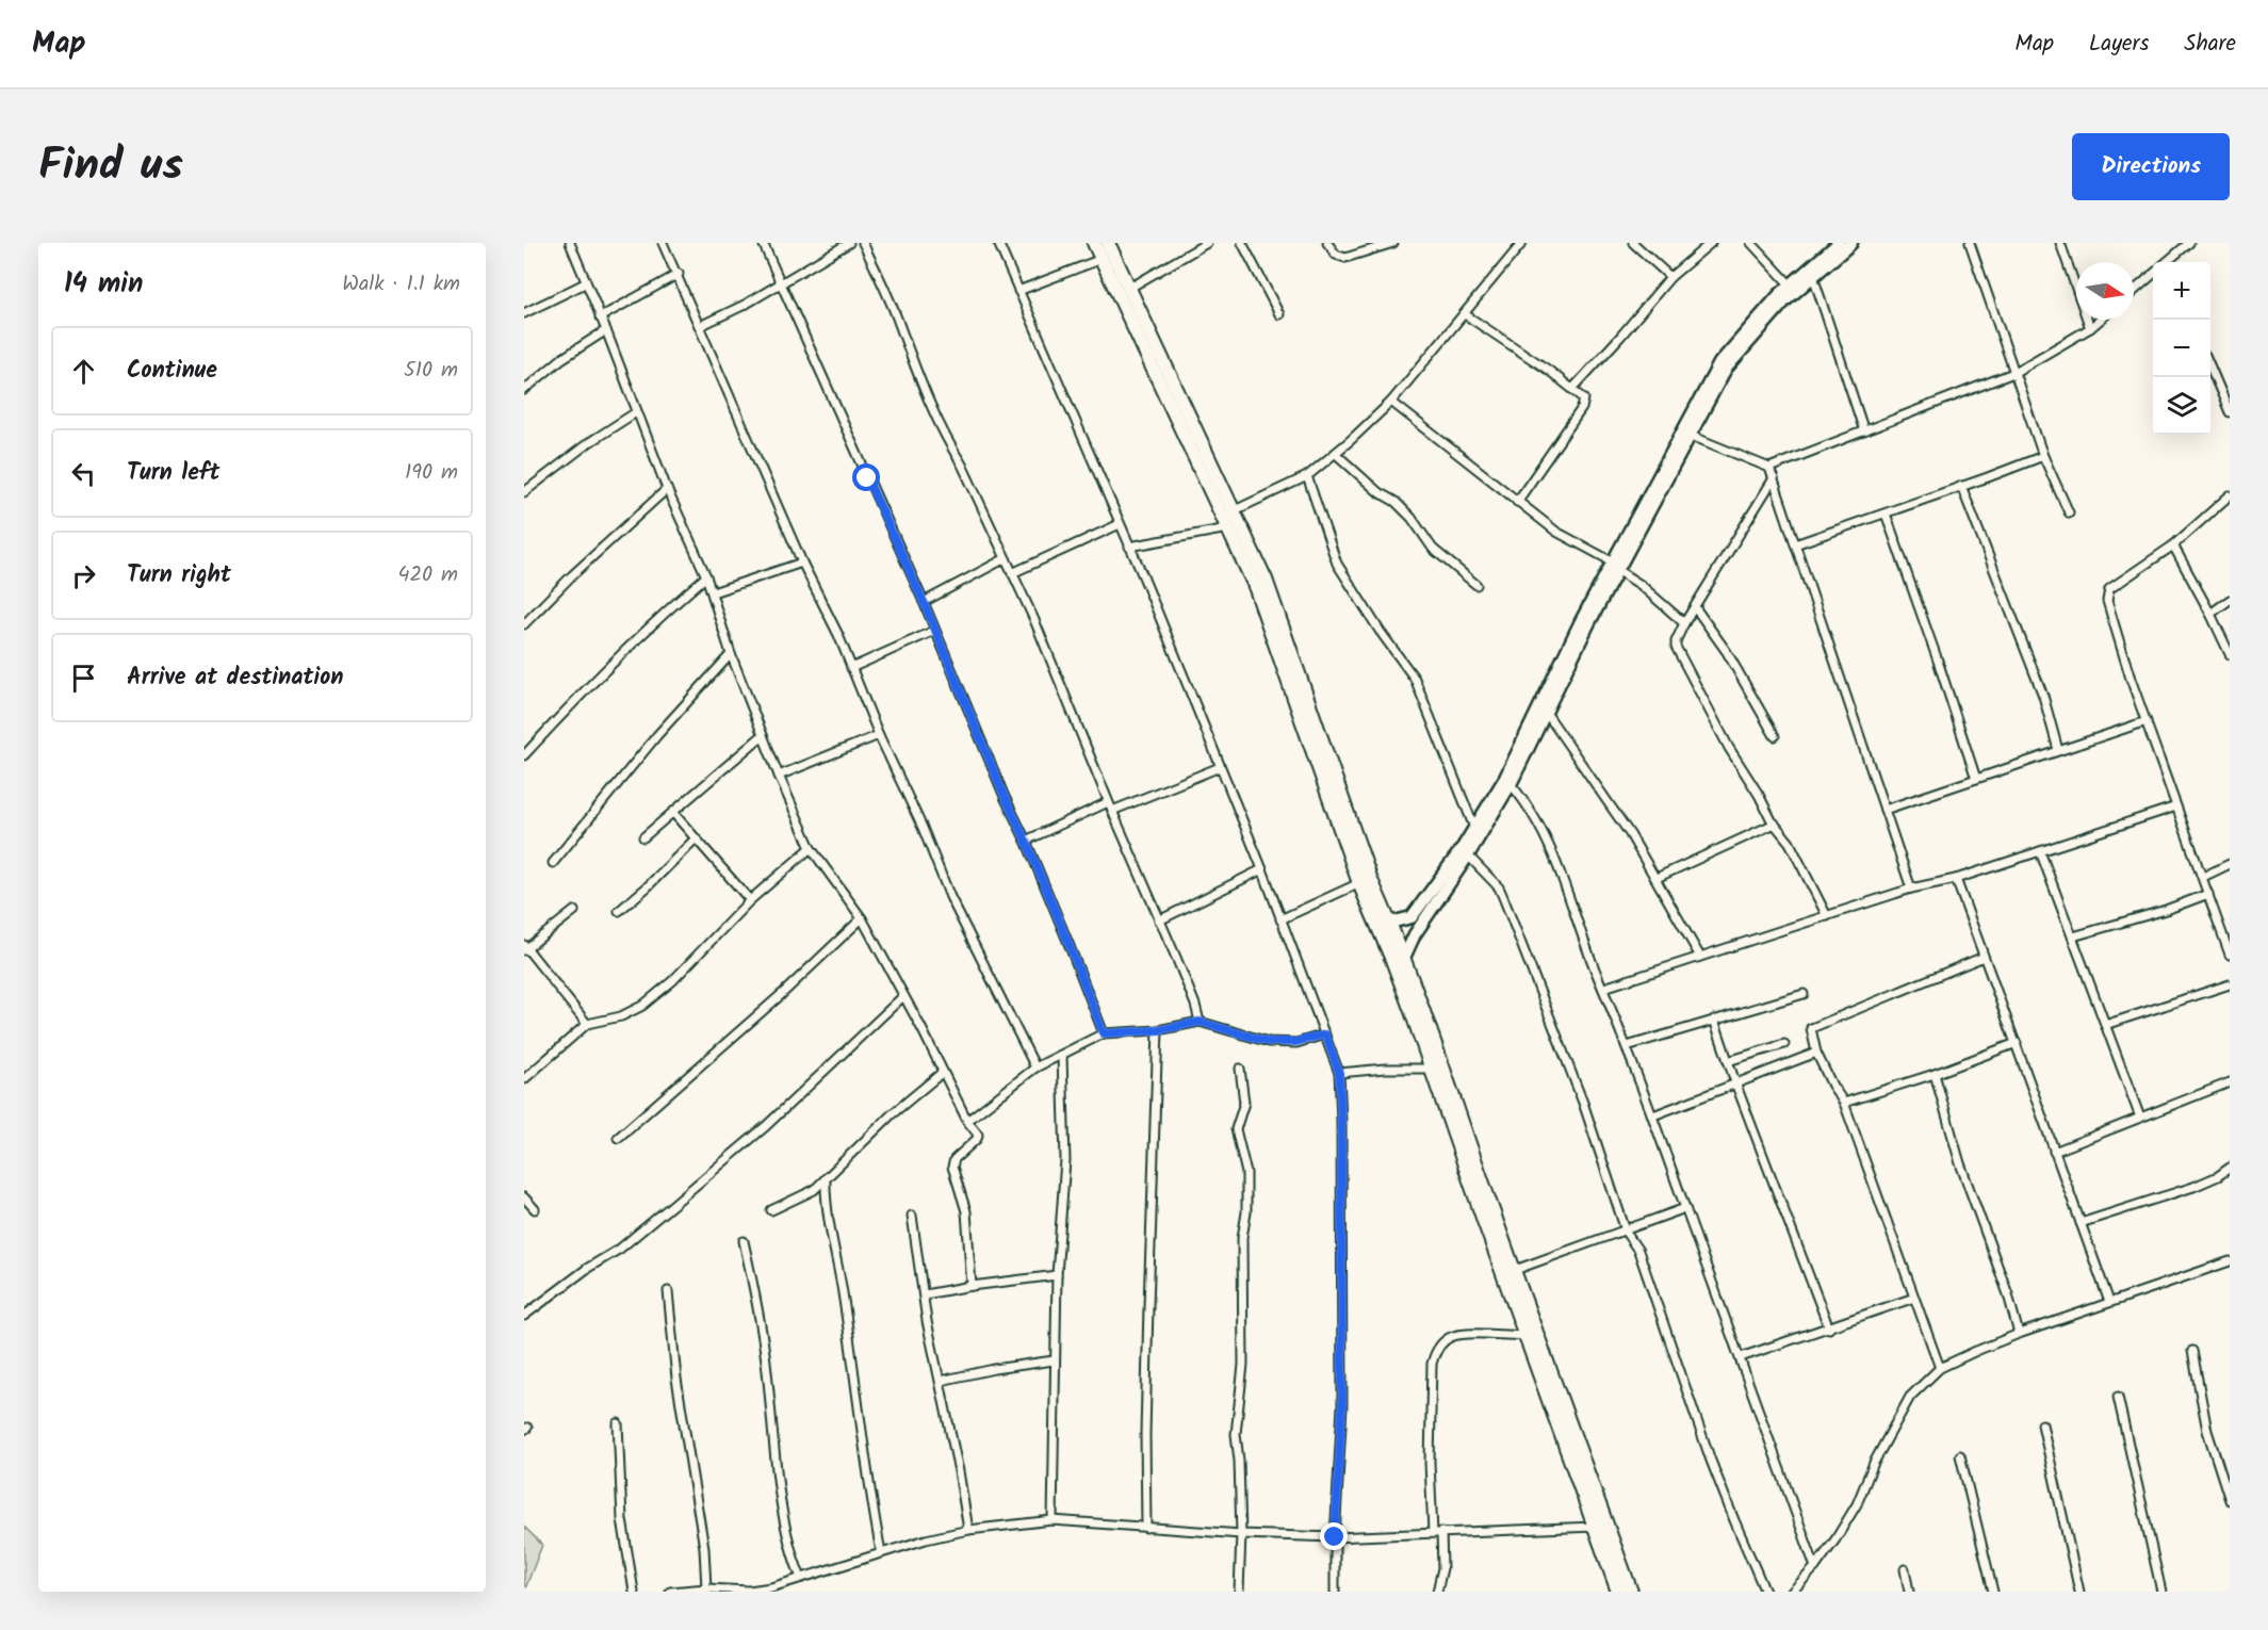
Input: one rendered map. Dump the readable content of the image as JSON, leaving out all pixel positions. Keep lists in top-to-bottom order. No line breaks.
{"north":"right","page":{"header":"Map","nav":["Map","Layers","Share"],"title":"Find us","buttons":"Directions","heading":["14 min","Walk · 1.1 km"],"map_buttons":["+","−"],"list":[["Continue","510 m"],["Turn left","190 m"],["Turn right","420 m"],"Arrive at destination"]}}
